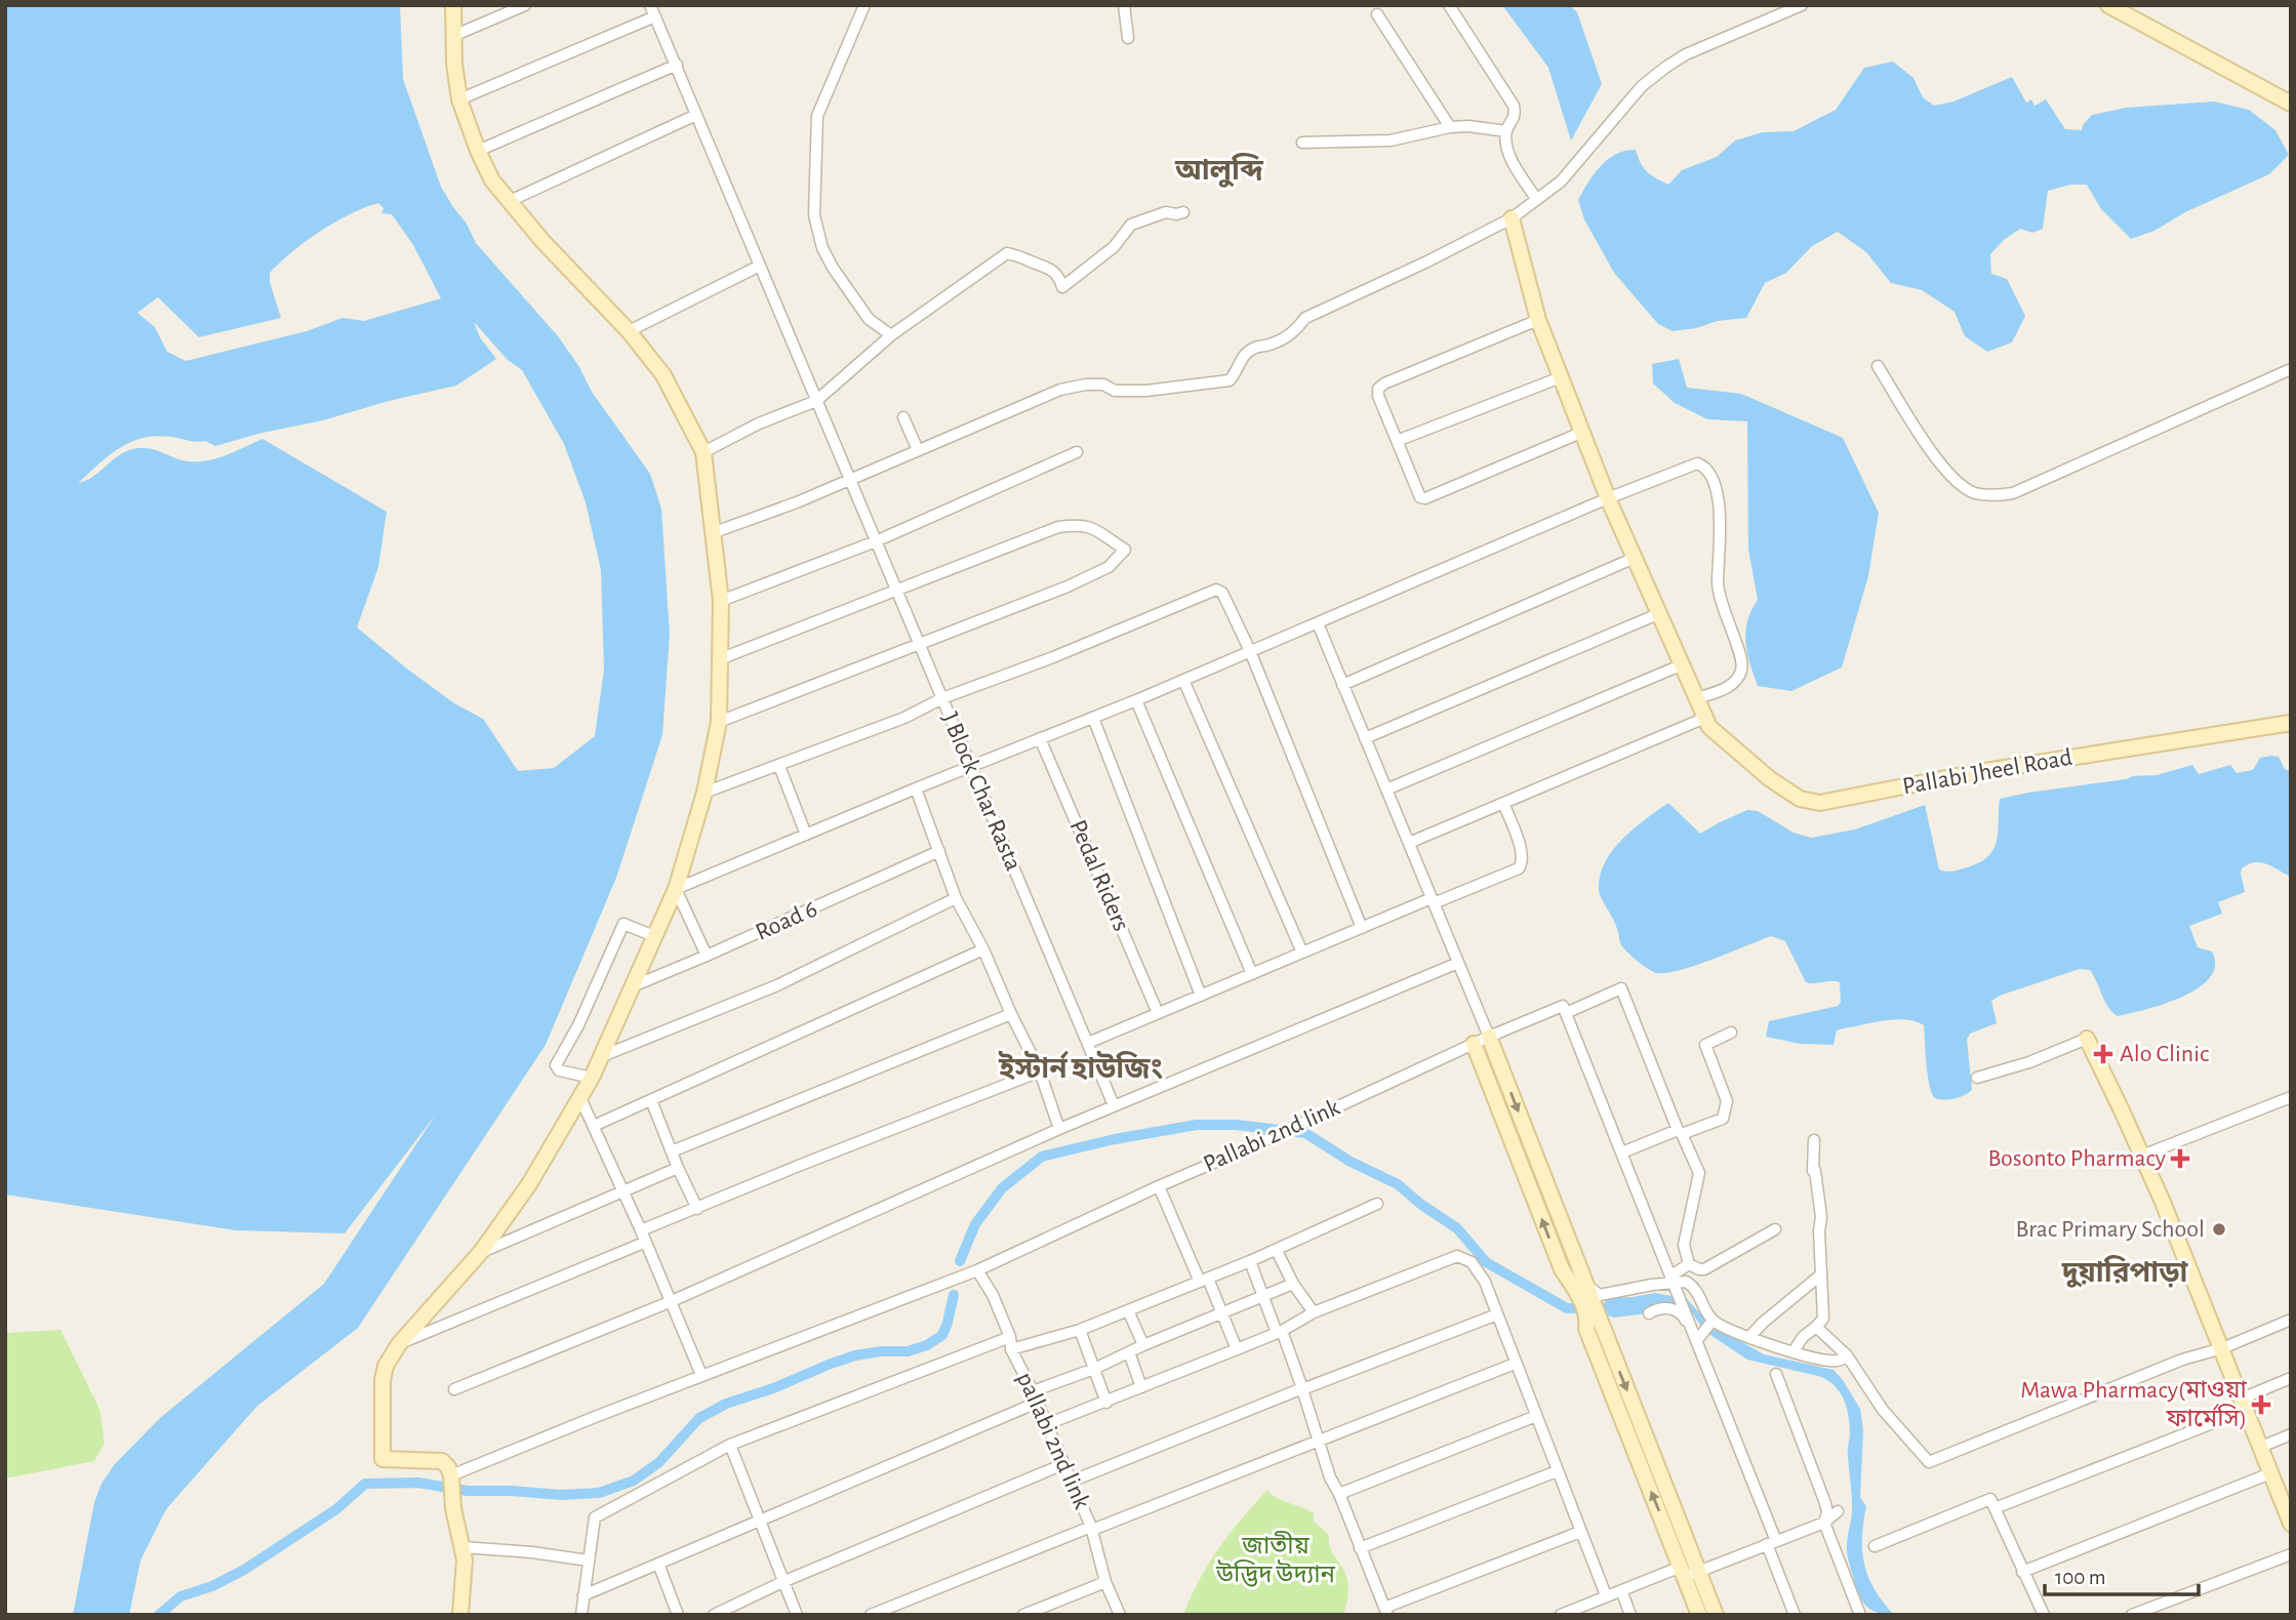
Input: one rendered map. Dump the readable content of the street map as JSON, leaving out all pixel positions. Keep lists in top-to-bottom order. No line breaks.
{"streets":{"street":["Pallabi Jheel Road","J Block Char Rasta","Pedal Riders","Road 6","Pallabi 2nd link","pallabi 2nd link"]},"crossings":[["Pallabi 2nd link","pallabi 2nd link"]],"districts":["আলুব্দি","ইস্টার্ন হাউজিং","দুয়ারিপাড়া"],"parks":["জাতীয় উদ্ভিদ উদ্যান"],"places":{"health":["Alo Clinic","Bosonto Pharmacy","Mawa Pharmacy(মাওয়া ফার্মেসি)"],"other":["Brac Primary School"]},"scale_bar":"100 m"}
